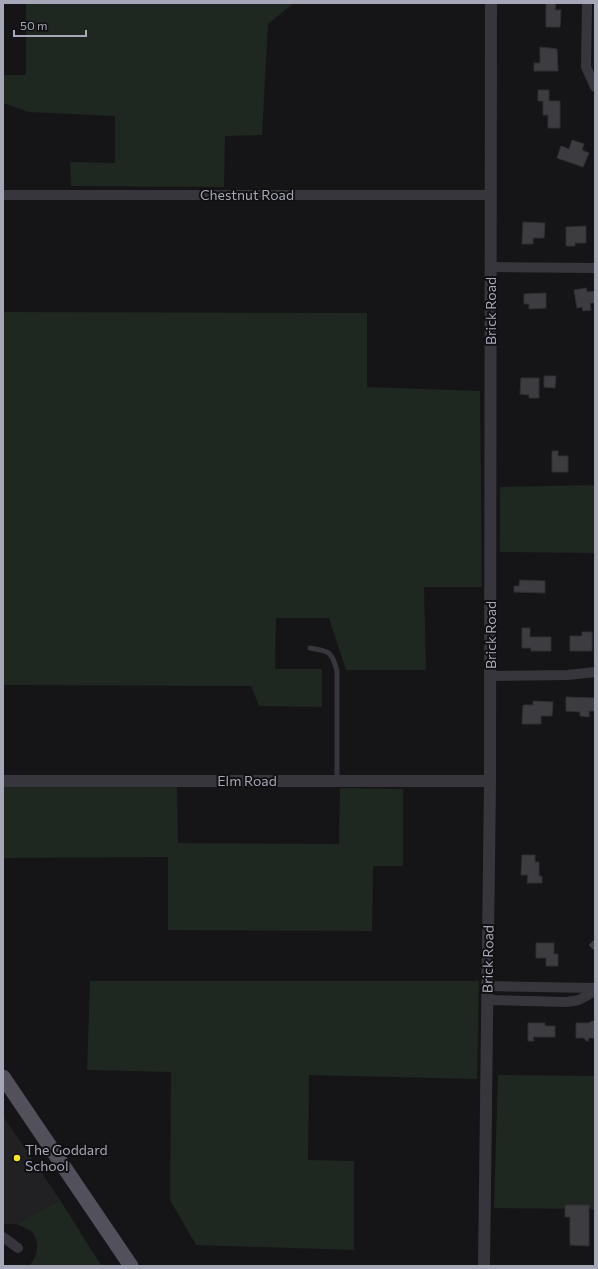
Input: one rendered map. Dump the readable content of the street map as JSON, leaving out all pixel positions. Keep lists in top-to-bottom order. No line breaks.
{"streets":{"street":["Chestnut Road","Brick Road","Elm Road"]},"crossings":[["Chestnut Road","Brick Road"],["Brick Road","Elm Road"]],"places":["The Goddard School"],"scale_bar":"50 m"}
